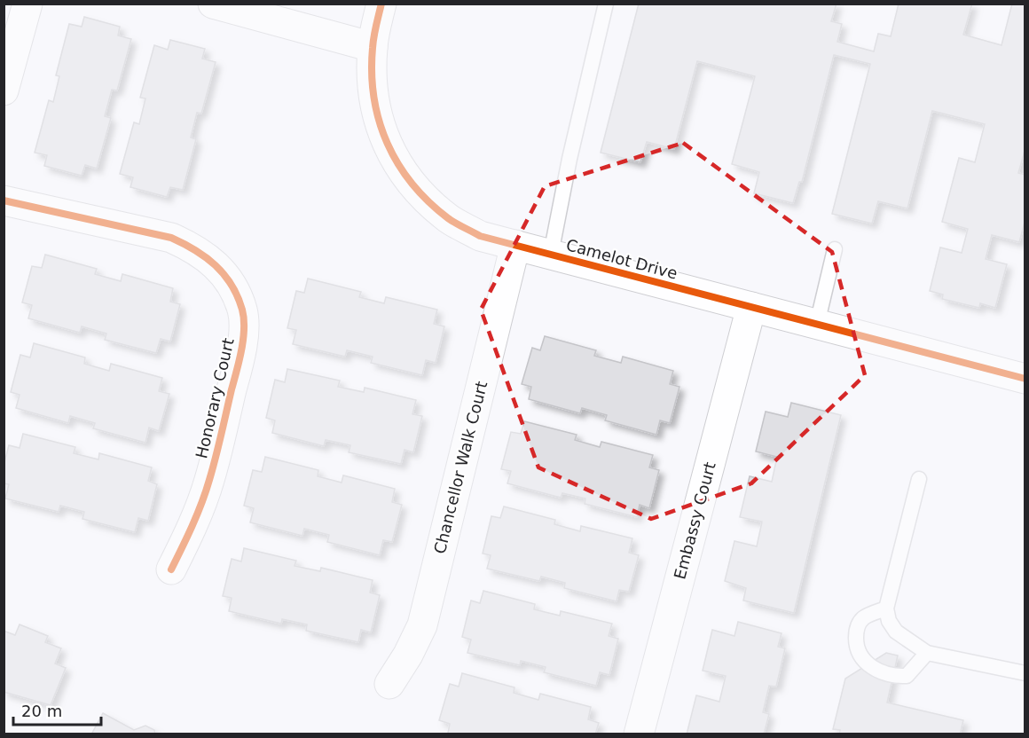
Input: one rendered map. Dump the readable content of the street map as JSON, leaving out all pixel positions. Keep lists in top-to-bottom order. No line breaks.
{"streets":{"street":["Camelot Drive","Honorary Court","Chancellor Walk Court","Embassy Court"]},"crossings":[["Camelot Drive","Chancellor Walk Court"],["Camelot Drive","Embassy Court"]],"scale_bar":"20 m"}
